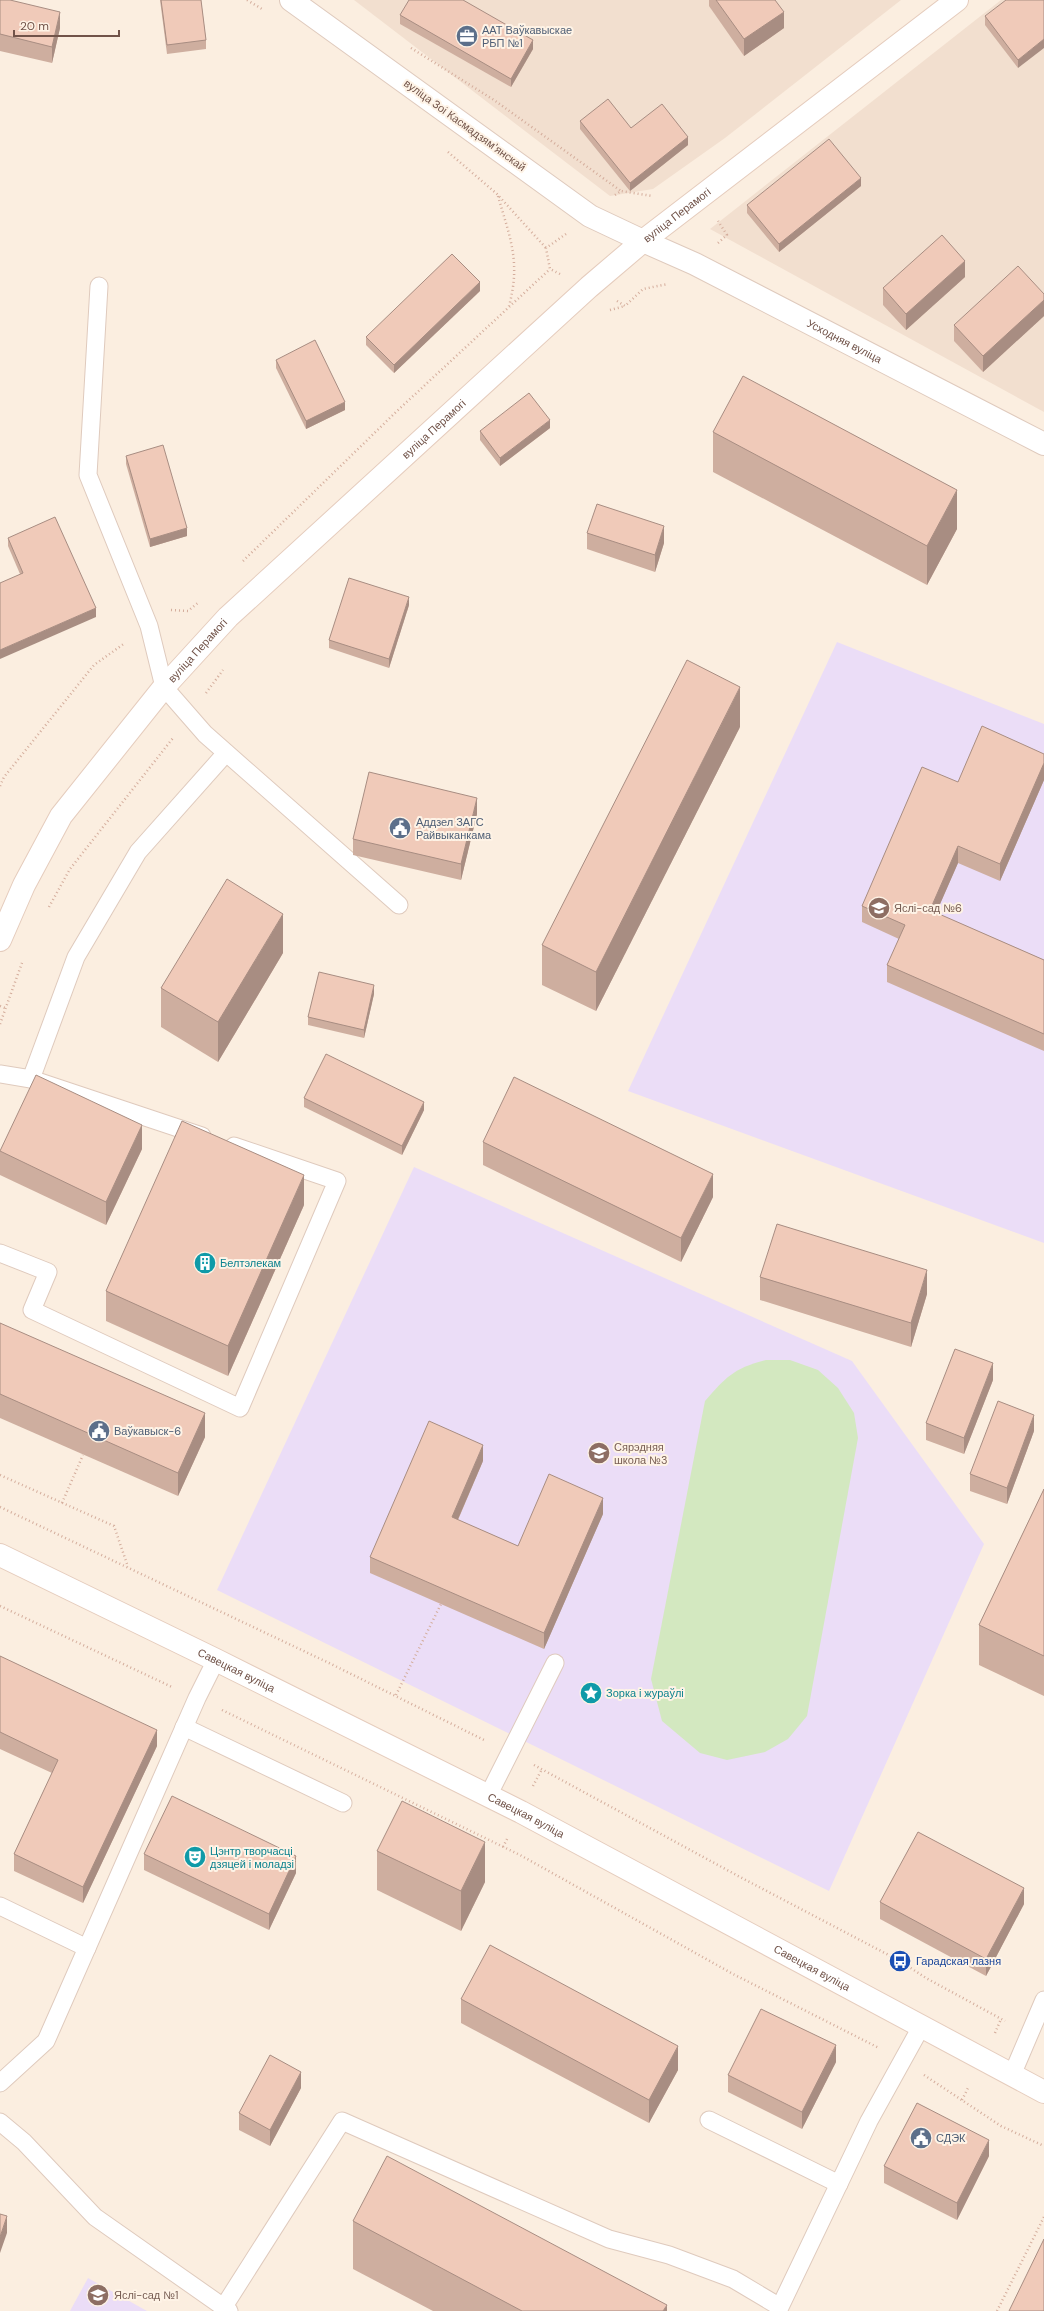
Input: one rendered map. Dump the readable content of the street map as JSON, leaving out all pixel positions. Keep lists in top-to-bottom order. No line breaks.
{"streets":{"main road":["вуліца Зоі Касмадзямʼянскай","вуліца Перамогі","Усходняя вуліца","Савецкая вуліца"]},"crossings":[["вуліца Зоі Касмадзямʼянскай","вуліца Перамогі"],["вуліца Зоі Касмадзямʼянскай","Усходняя вуліца"],["вуліца Перамогі","Усходняя вуліца"]],"places":{"office":["ААТ Ваўкавыскае РБП №1"],"public building":["Аддзел ЗАГС Райвыканкама","Ваўкавыск-6","СДЭК"],"school or university":["Яслі-сад №6","Сярэдняя школа №3","Яслі-сад №1"],"building":["Белтэлекам"],"place":["Зорка і жураўлі"],"theatre":["Цэнтр творчасці дзяцей і моладзі"],"bus stop":["Гарадская лазня"]},"scale_bar":"20 m"}
